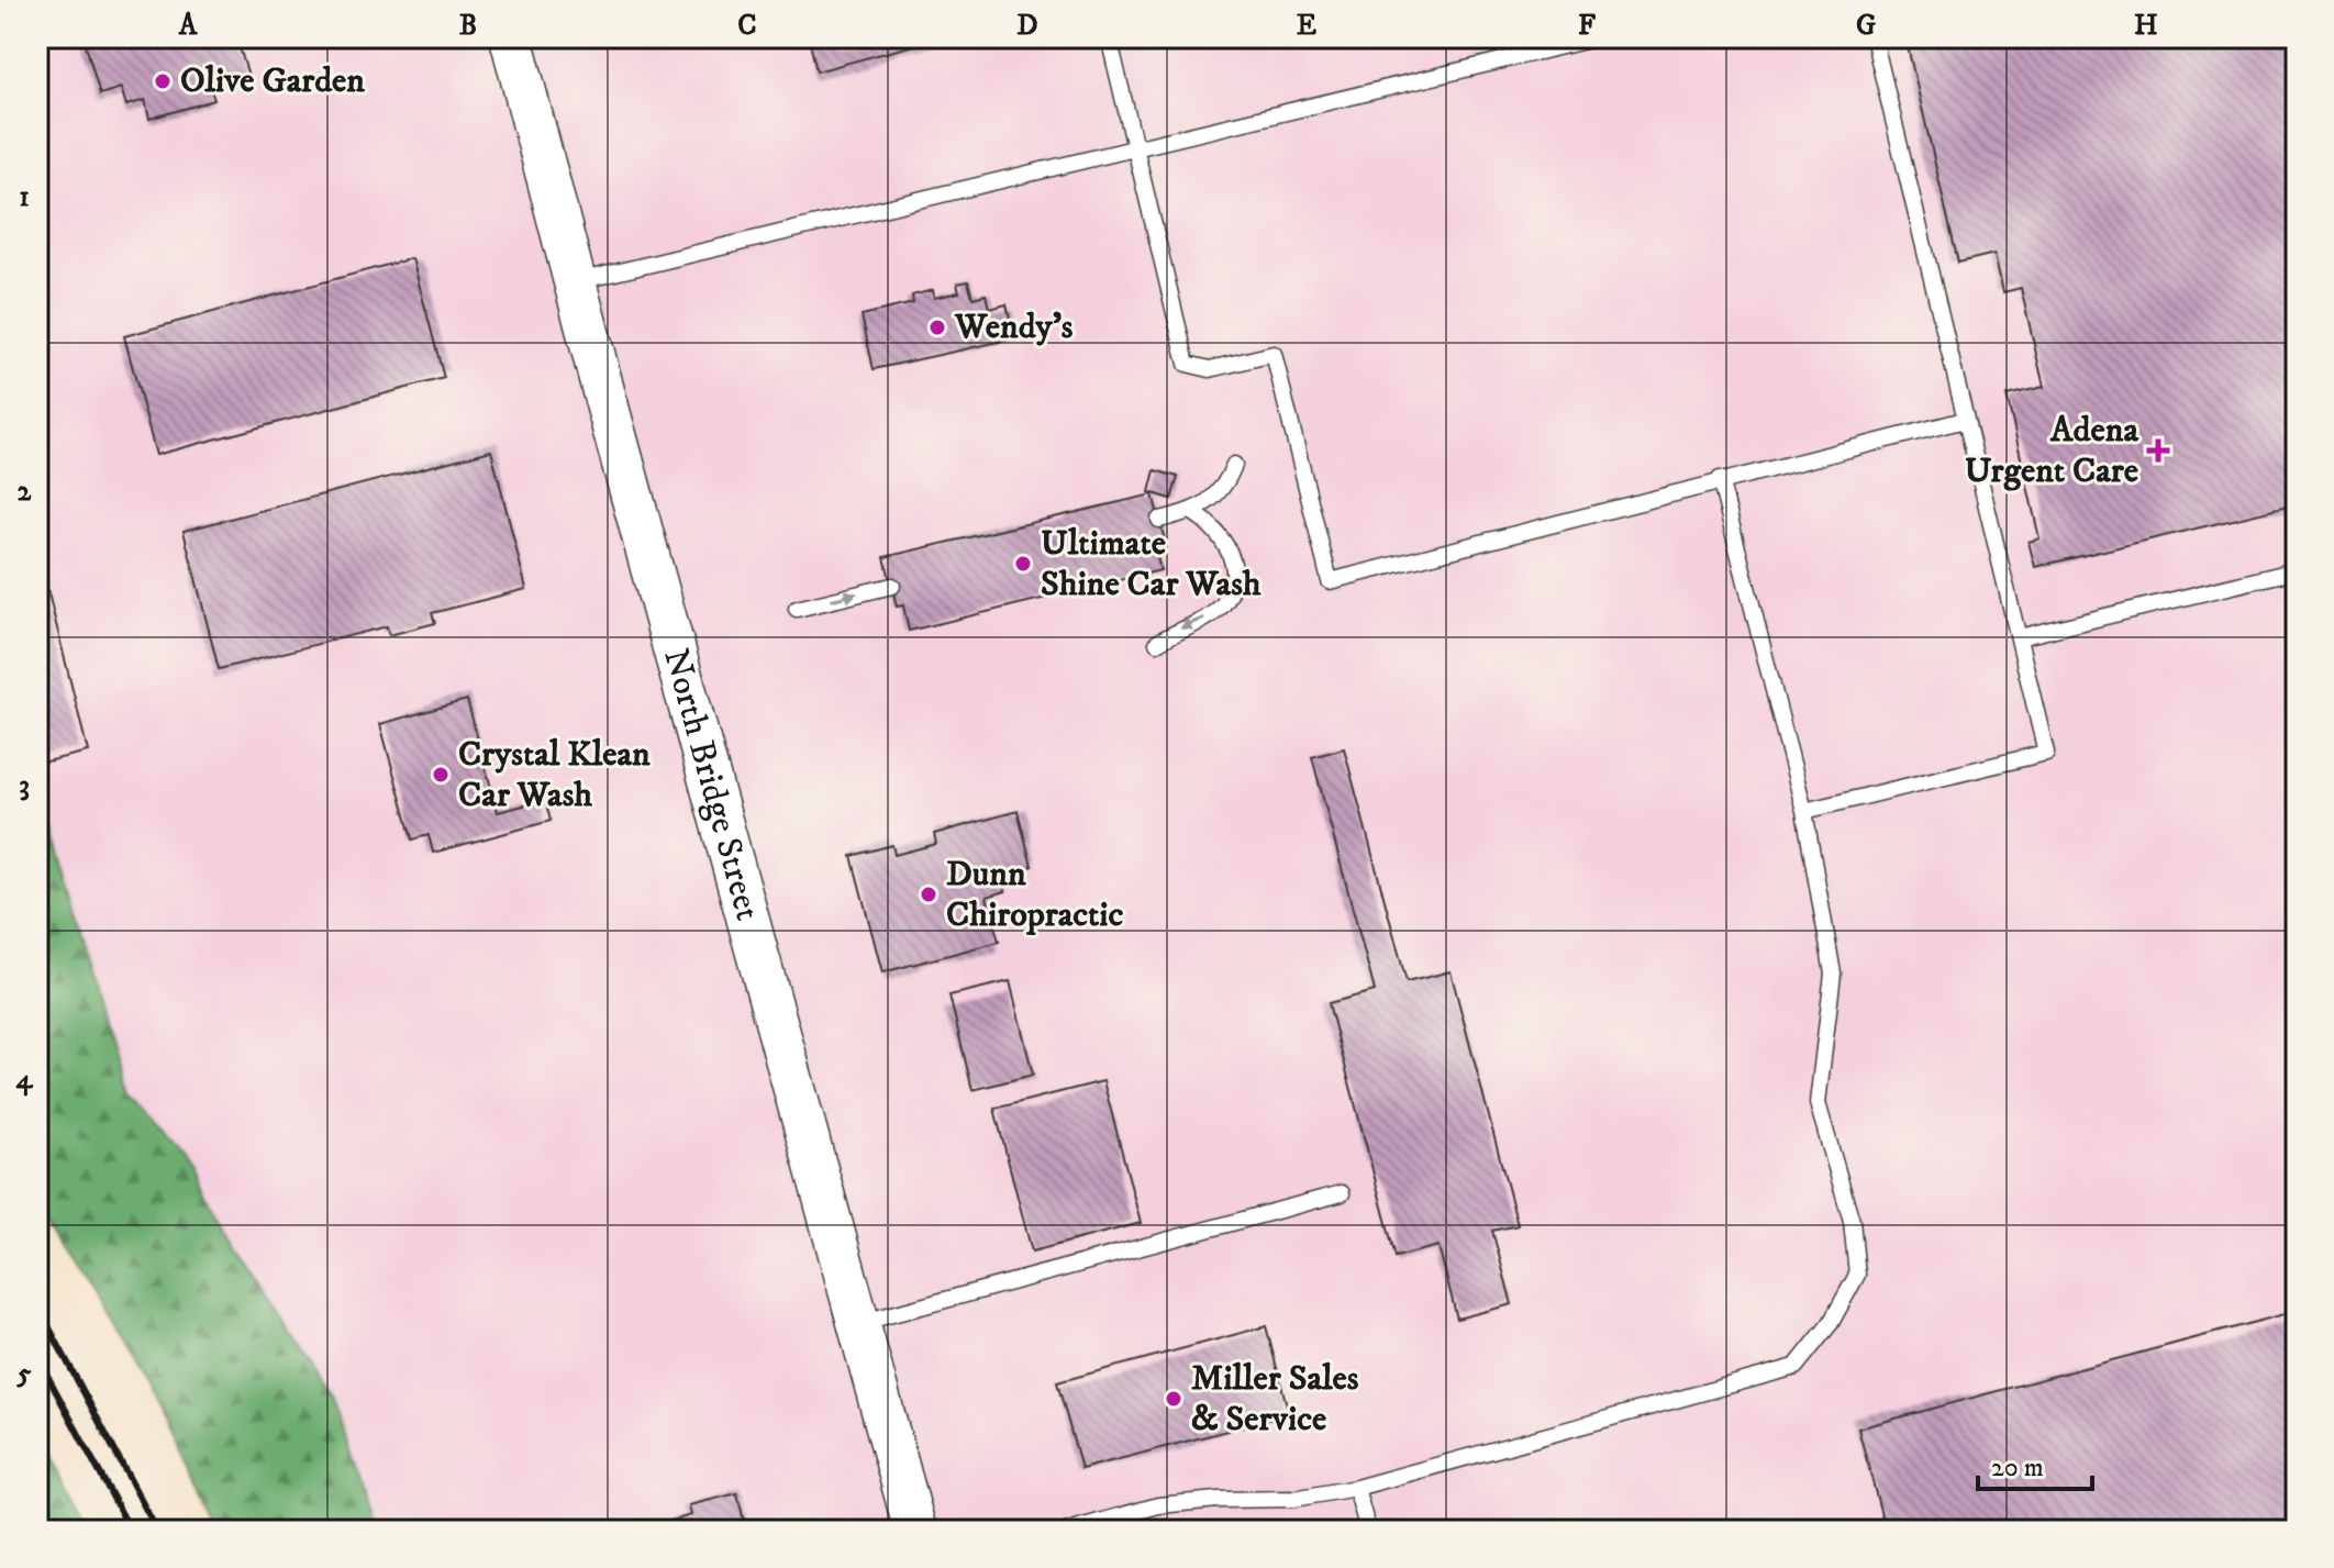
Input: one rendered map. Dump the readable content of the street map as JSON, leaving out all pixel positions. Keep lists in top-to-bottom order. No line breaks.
{"streets":{"main road":["North Bridge Street"]},"places":{"other":["Olive Garden","Wendy's","Ultimate Shine Car Wash","Crystal Klean Car Wash","Dunn Chiropractic","Miller Sales & Service"],"health":["Adena Urgent Care"]},"scale_bar":"20 m","grid":{"columns":["A","B","C","D","E","F","G","H"],"rows":["1","2","3","4","5"]}}
